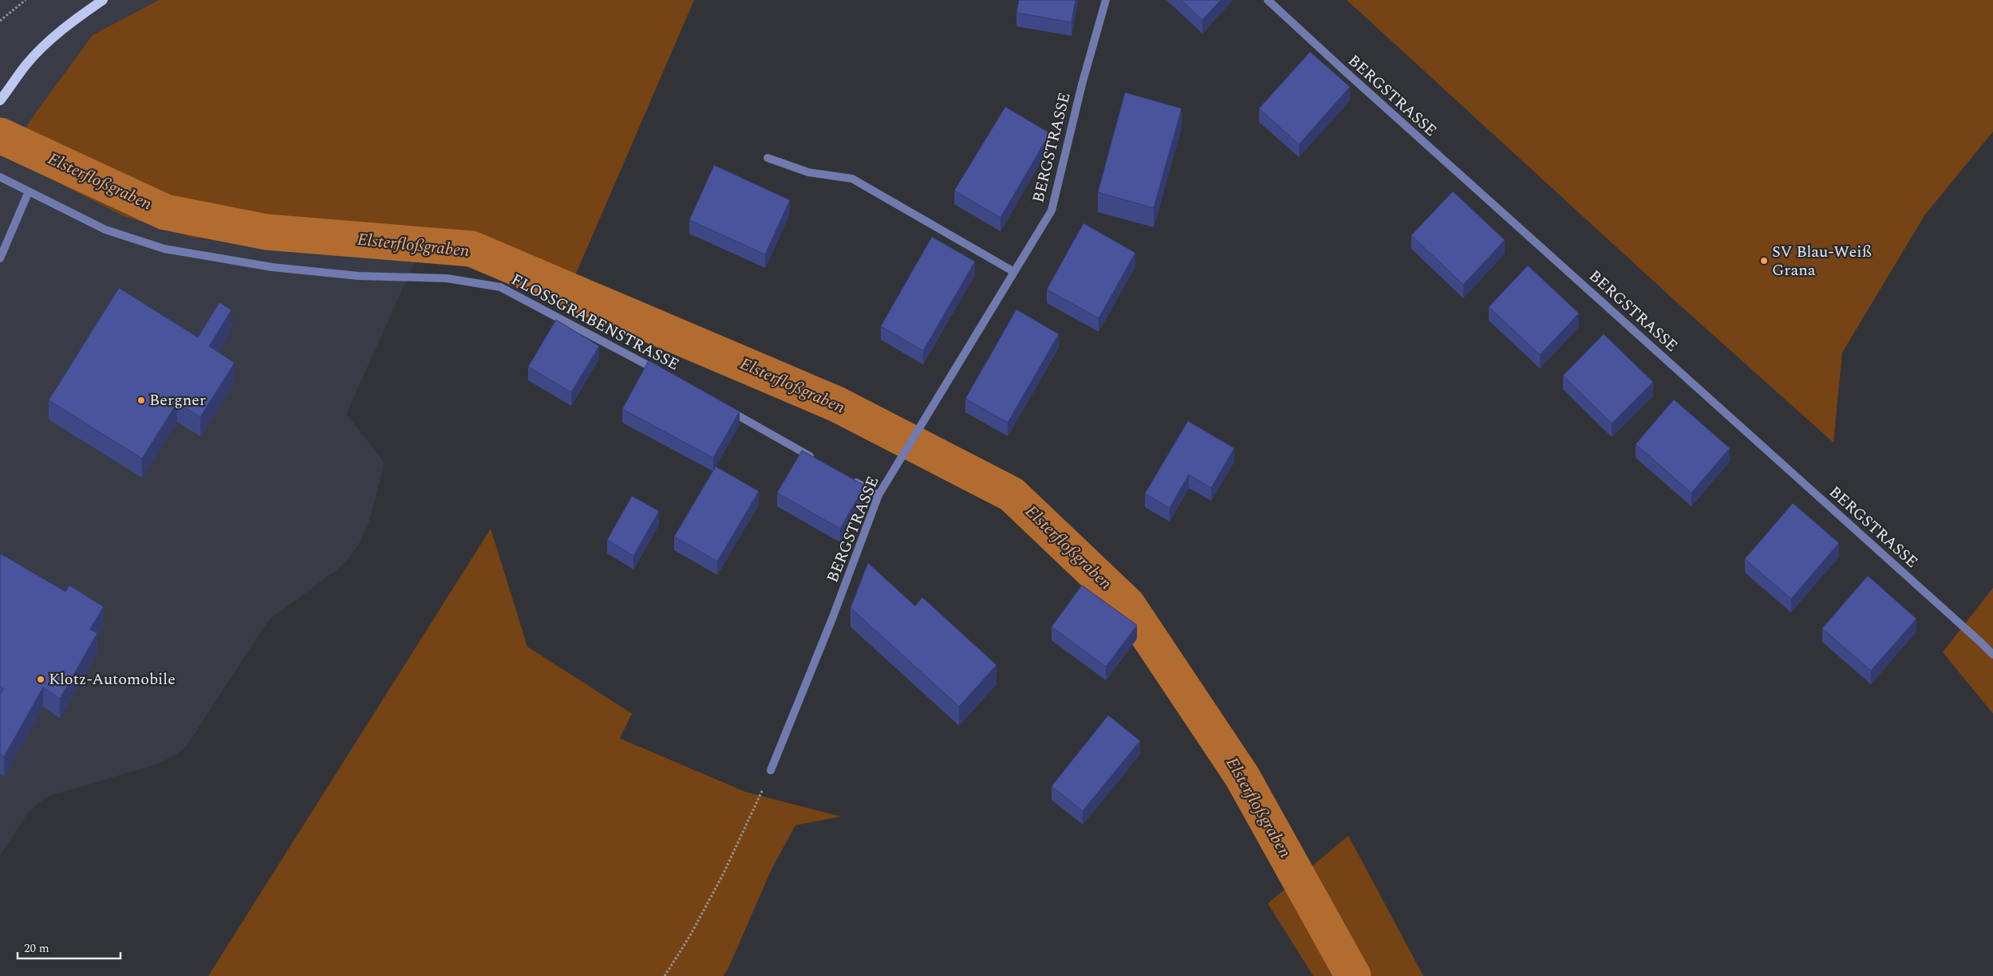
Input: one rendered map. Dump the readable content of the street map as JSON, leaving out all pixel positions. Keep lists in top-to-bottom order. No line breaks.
{"streets":{"street":["BERGSTRASSE","FLOSSGRABENSTRASSE"]},"water":["Elsterfloßgraben"],"places":["SV Blau-Weiß Grana","Bergner","Klotz-Automobile"],"scale_bar":"20 m"}
